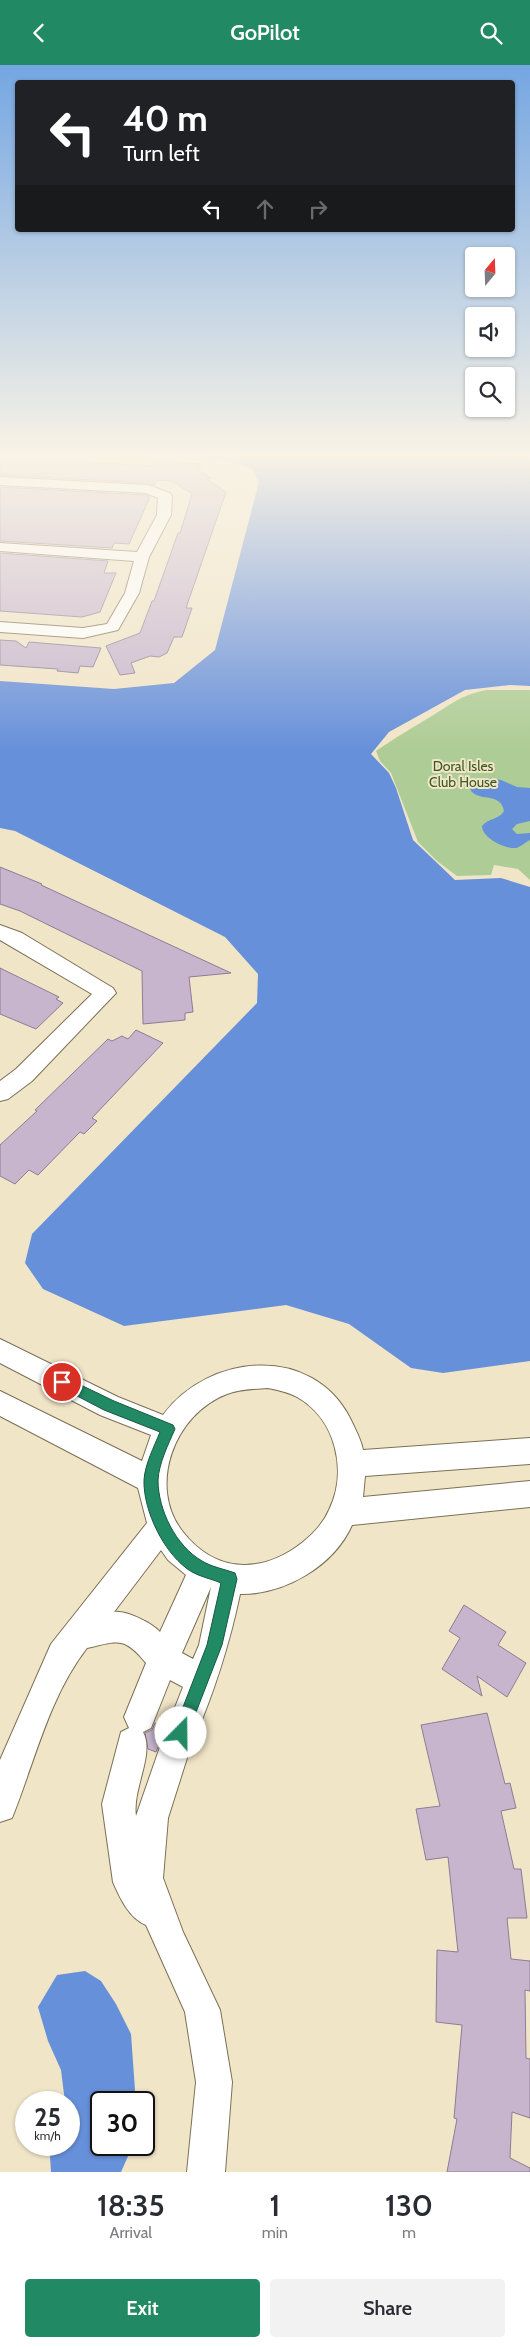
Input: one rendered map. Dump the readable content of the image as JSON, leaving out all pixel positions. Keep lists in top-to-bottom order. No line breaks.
{"parks":["Doral Isles Club House"],"north":"top","page":{"header":"GoPilot","turn":["40 m","Turn left"],"speed":"25 km/h","limit":"30","eta":["18:35","Arrival","1","min","130","m"],"buttons":["Exit","Share"]}}
